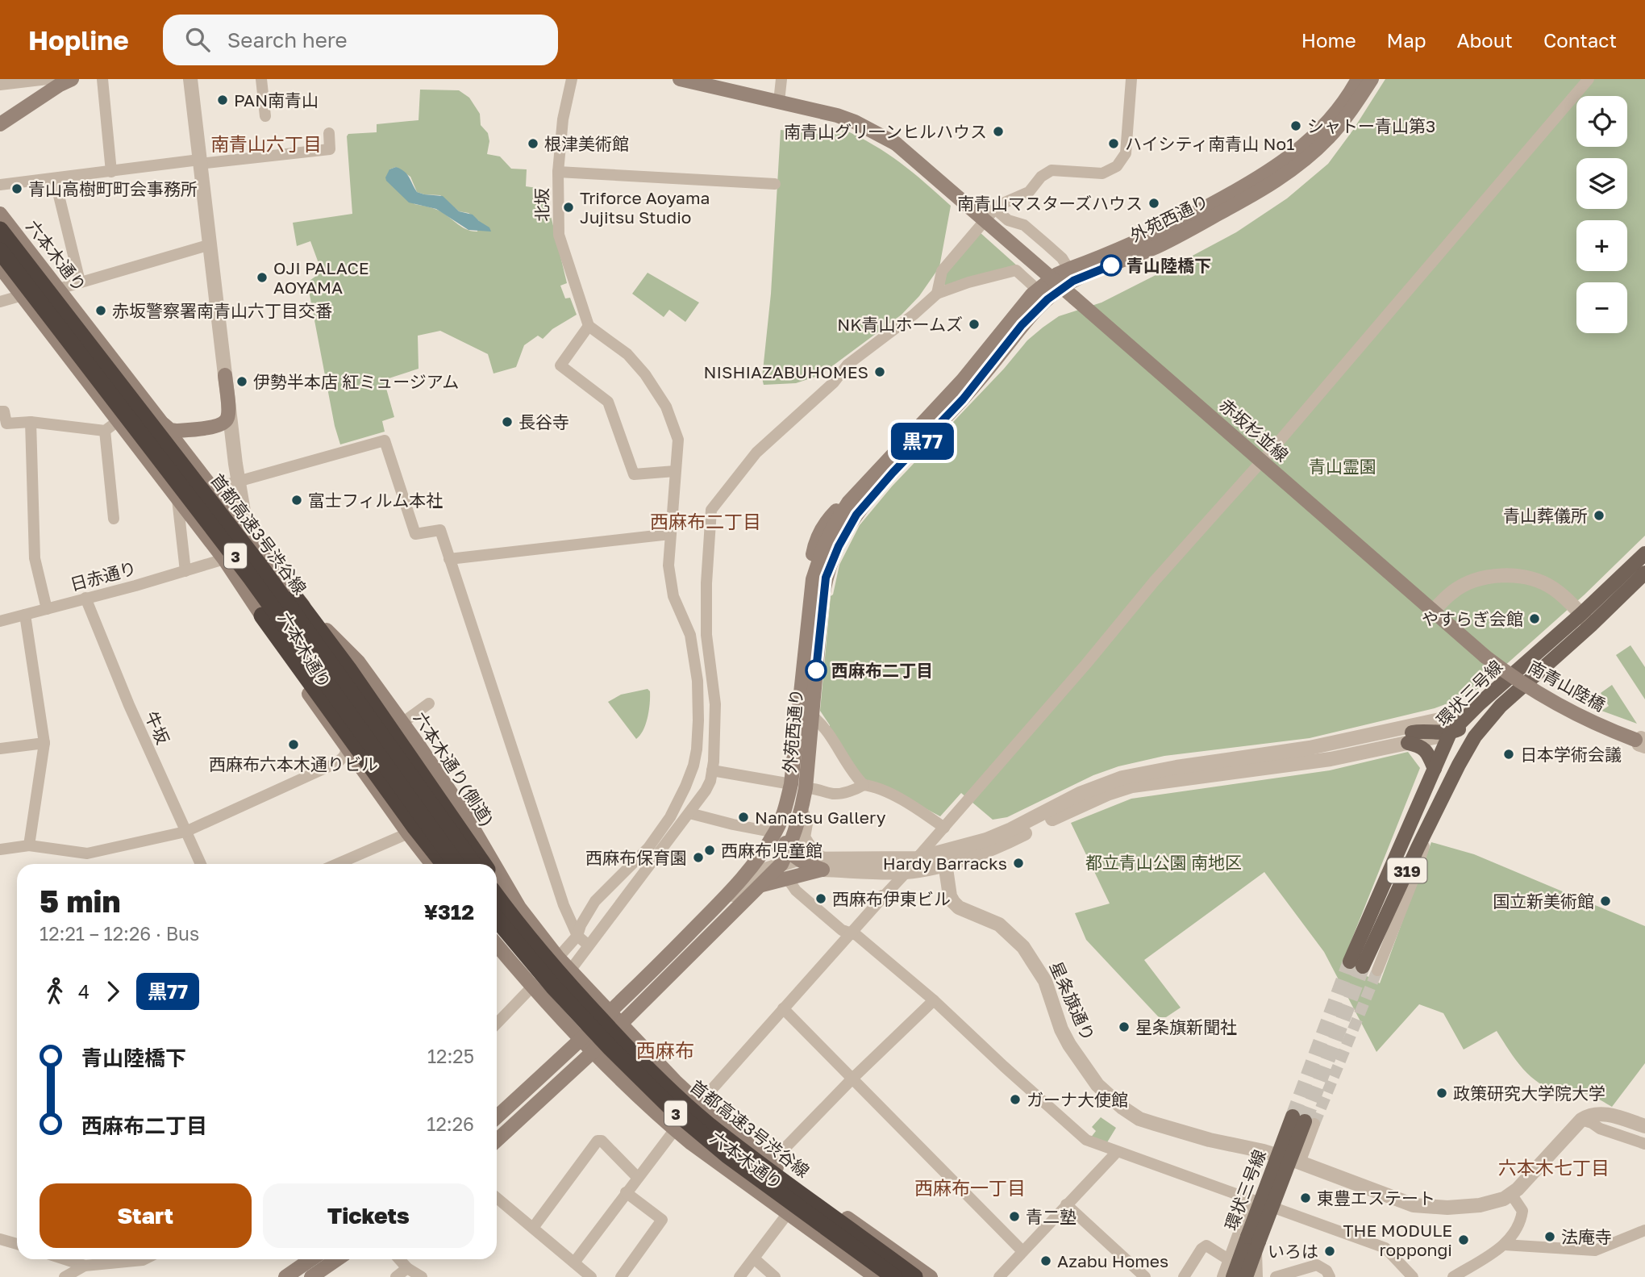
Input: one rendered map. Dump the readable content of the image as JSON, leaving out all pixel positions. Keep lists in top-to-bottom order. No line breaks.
{"streets":{"highway":["首都高速3号渋谷線","3"],"main road":["外苑西通り","六本木通り","赤坂杉並線","南青山陸橋","環状三号線","六本木通り(側道)","319"],"street":["北坂","日赤通り","牛坂","星条旗通り"]},"crossings":[["外苑西通り","六本木通り"],["六本木通り","六本木通り(側道)"],["赤坂杉並線","南青山陸橋"],["日赤通り","牛坂"]],"districts":["南青山六丁目","西麻布二丁目","西麻布","六本木七丁目","西麻布一丁目"],"parks":["青山霊園","都立青山公園 南地区"],"places":["PAN南青山","シャトー青山第3","南青山グリ一ンヒルハウス","根津美術館","ハイシティ南青山 No1","青山高樹町町会事務所","南青山マスターズハウス","Triforce Aoyama Jujitsu Studio","青山陸橋下","OJI PALACE AOYAMA","赤坂警察署南青山六丁目交番","NK青山ホームズ","NISHIAZABUHOMES","伊勢半本店 紅ミュージアム","長谷寺","富士フィルム本社","青山葬儀所","やすらぎ会館","西麻布二丁目","西麻布六本木通りビル","日本学術会議","Nanatsu Gallery","西麻布児童館","西麻布保育園","Hardy Barracks","西麻布伊東ビル","国立新美術館","星条旗新聞社","政策研究大学院大学","ガーナ大使館","東豊エステート","青二塾","法庵寺","THE MODULE roppongi","いろは","Azabu Homes"],"lines":["bus line 黒77"],"page":{"header":"Hopline","search":"Search here","nav":["Home","Map","About","Contact"],"on_map":"黒77","map_buttons":["+","−"],"heading":["5 min","12:21 – 12:26 · Bus","¥312"],"legs":["4","黒77"],"list":[{"name":"青山陸橋下","value":"12:25"},{"name":"西麻布二丁目","value":"12:26"}],"buttons":["Start","Tickets"]}}
